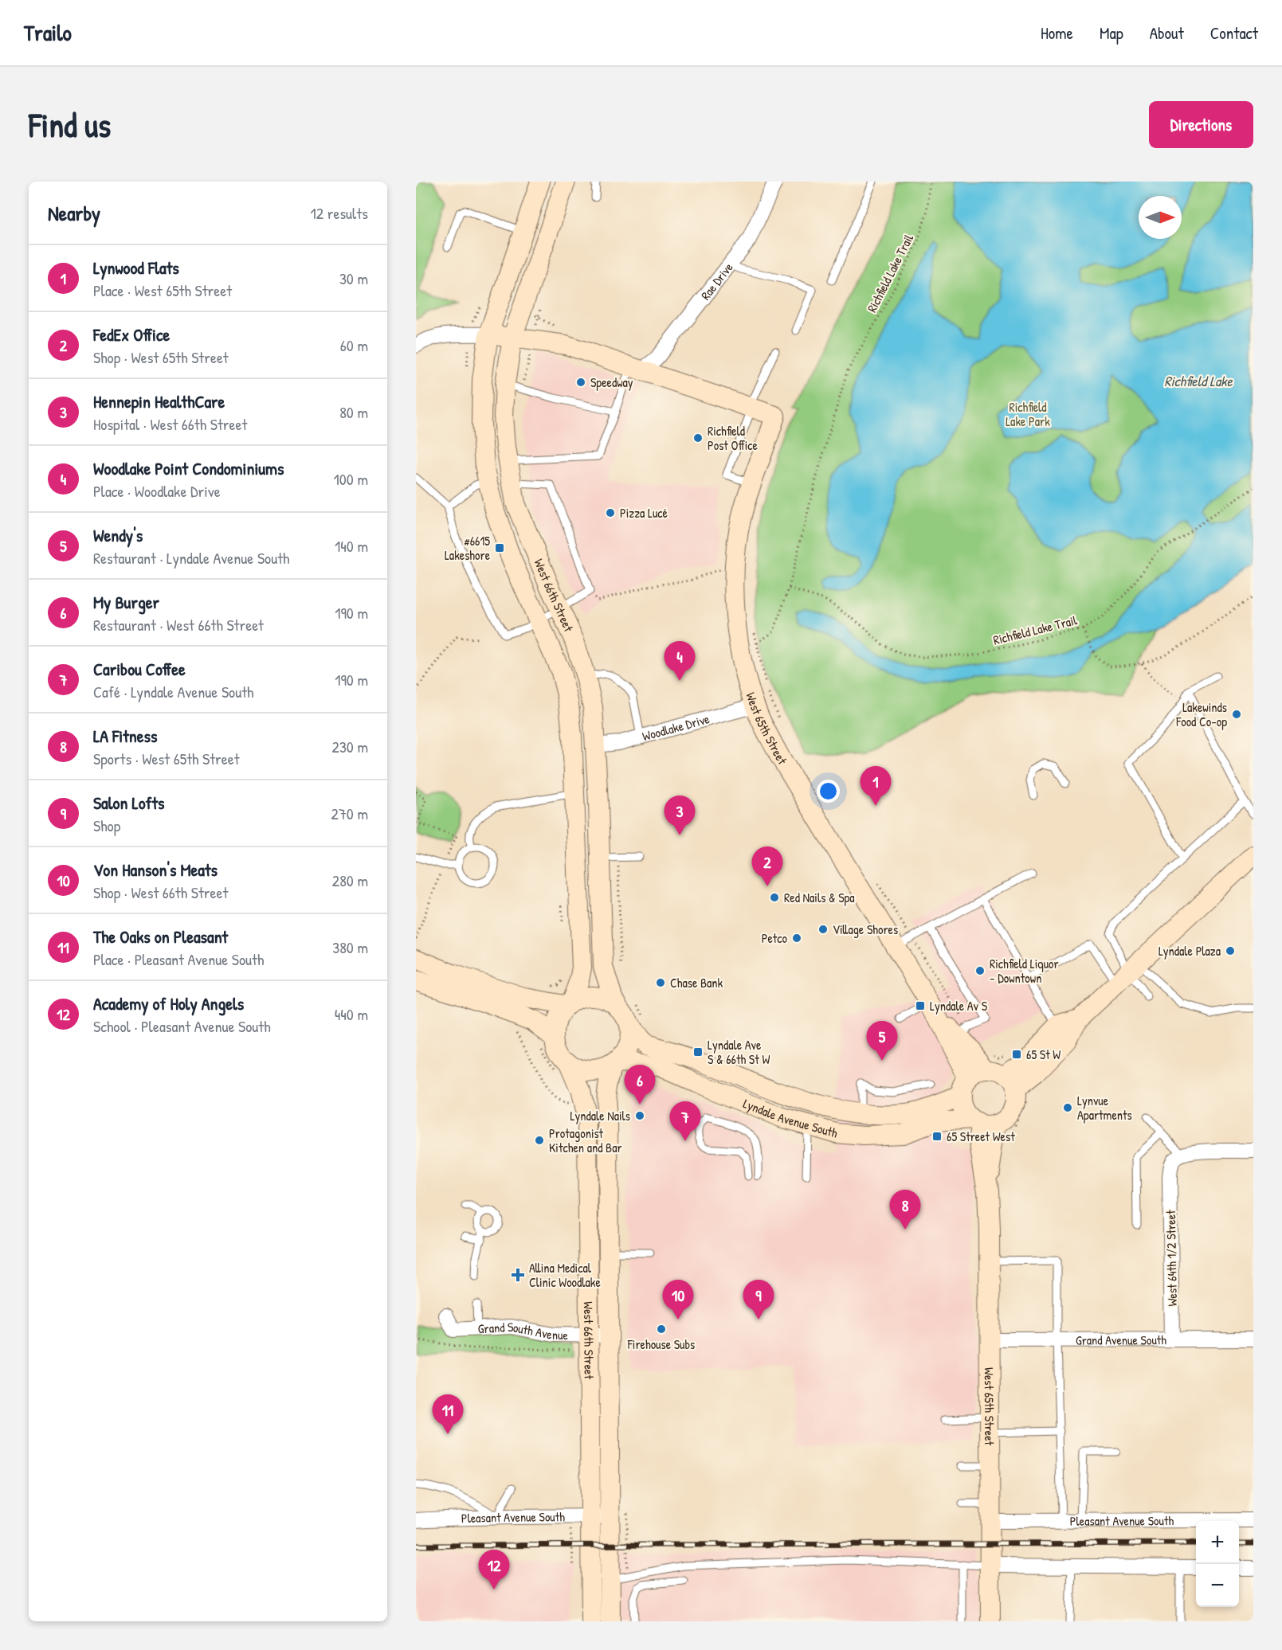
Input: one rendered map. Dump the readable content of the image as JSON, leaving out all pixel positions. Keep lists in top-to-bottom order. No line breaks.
{"streets":{"main road":["West 66th Street","West 65th Street","Lyndale Avenue South"],"street":["Rae Drive","Woodlake Drive","West 64th 1/2 Street","Grand South Avenue","Grand Avenue South","Pleasant Avenue South"],"path":["Richfield Lake Trail"]},"crossings":[["West 66th Street","Woodlake Drive"],["West 66th Street","Lyndale Avenue South"],["West 66th Street","Grand South Avenue"],["West 66th Street","Pleasant Avenue South"],["Woodlake Drive","West 65th Street"],["West 65th Street","Lyndale Avenue South"],["West 65th Street","Grand Avenue South"],["West 65th Street","Pleasant Avenue South"],["West 64th 1/2 Street","Grand Avenue South"]],"water":["Richfield Lake"],"parks":["Richfield Lake Park"],"places":{"other":["Speedway","Richfield Post Office","Pizza Lucé","Lakewinds Food Co-op","Red Nails & Spa","Village Shores","Petco","Lyndale Plaza","Richfield Liquor - Downtown","Chase Bank","Lynvue Apartments","Lyndale Nails","Protagonist Kitchen and Bar","Firehouse Subs"],"transit":["#6615 Lakeshore","Lyndale Av S","Lyndale Ave S & 66th St W","65 St W","65 Street West"],"health":["Allina Medical Clinic Woodlake"]},"north":"right","page":{"header":"Trailo","nav":["Home","Map","About","Contact"],"buttons":"Directions","title":"Find us","heading":["Nearby","12 results"],"list":[{"mark":"1","name":"Lynwood Flats","note":"Place · West 65th Street","value":"30 m"},{"mark":"2","name":"FedEx Office","note":"Shop · West 65th Street","value":"60 m"},{"mark":"3","name":"Hennepin HealthCare","note":"Hospital · West 66th Street","value":"80 m"},{"mark":"4","name":"Woodlake Point Condominiums","note":"Place · Woodlake Drive","value":"100 m"},{"mark":"5","name":"Wendy's","note":"Restaurant · Lyndale Avenue South","value":"140 m"},{"mark":"6","name":"My Burger","note":"Restaurant · West 66th Street","value":"190 m"},{"mark":"7","name":"Caribou Coffee","note":"Café · Lyndale Avenue South","value":"190 m"},{"mark":"8","name":"LA Fitness","note":"Sports · West 65th Street","value":"230 m"},{"mark":"9","name":"Salon Lofts","note":"Shop","value":"270 m"},{"mark":"10","name":"Von Hanson's Meats","note":"Shop · West 66th Street","value":"280 m"},{"mark":"11","name":"The Oaks on Pleasant","note":"Place · Pleasant Avenue South","value":"380 m"},{"mark":"12","name":"Academy of Holy Angels","note":"School · Pleasant Avenue South","value":"440 m"}],"pins":["4","1","3","2","5","6","7","8","9","10","11","12"],"map_buttons":["+","−"]}}
